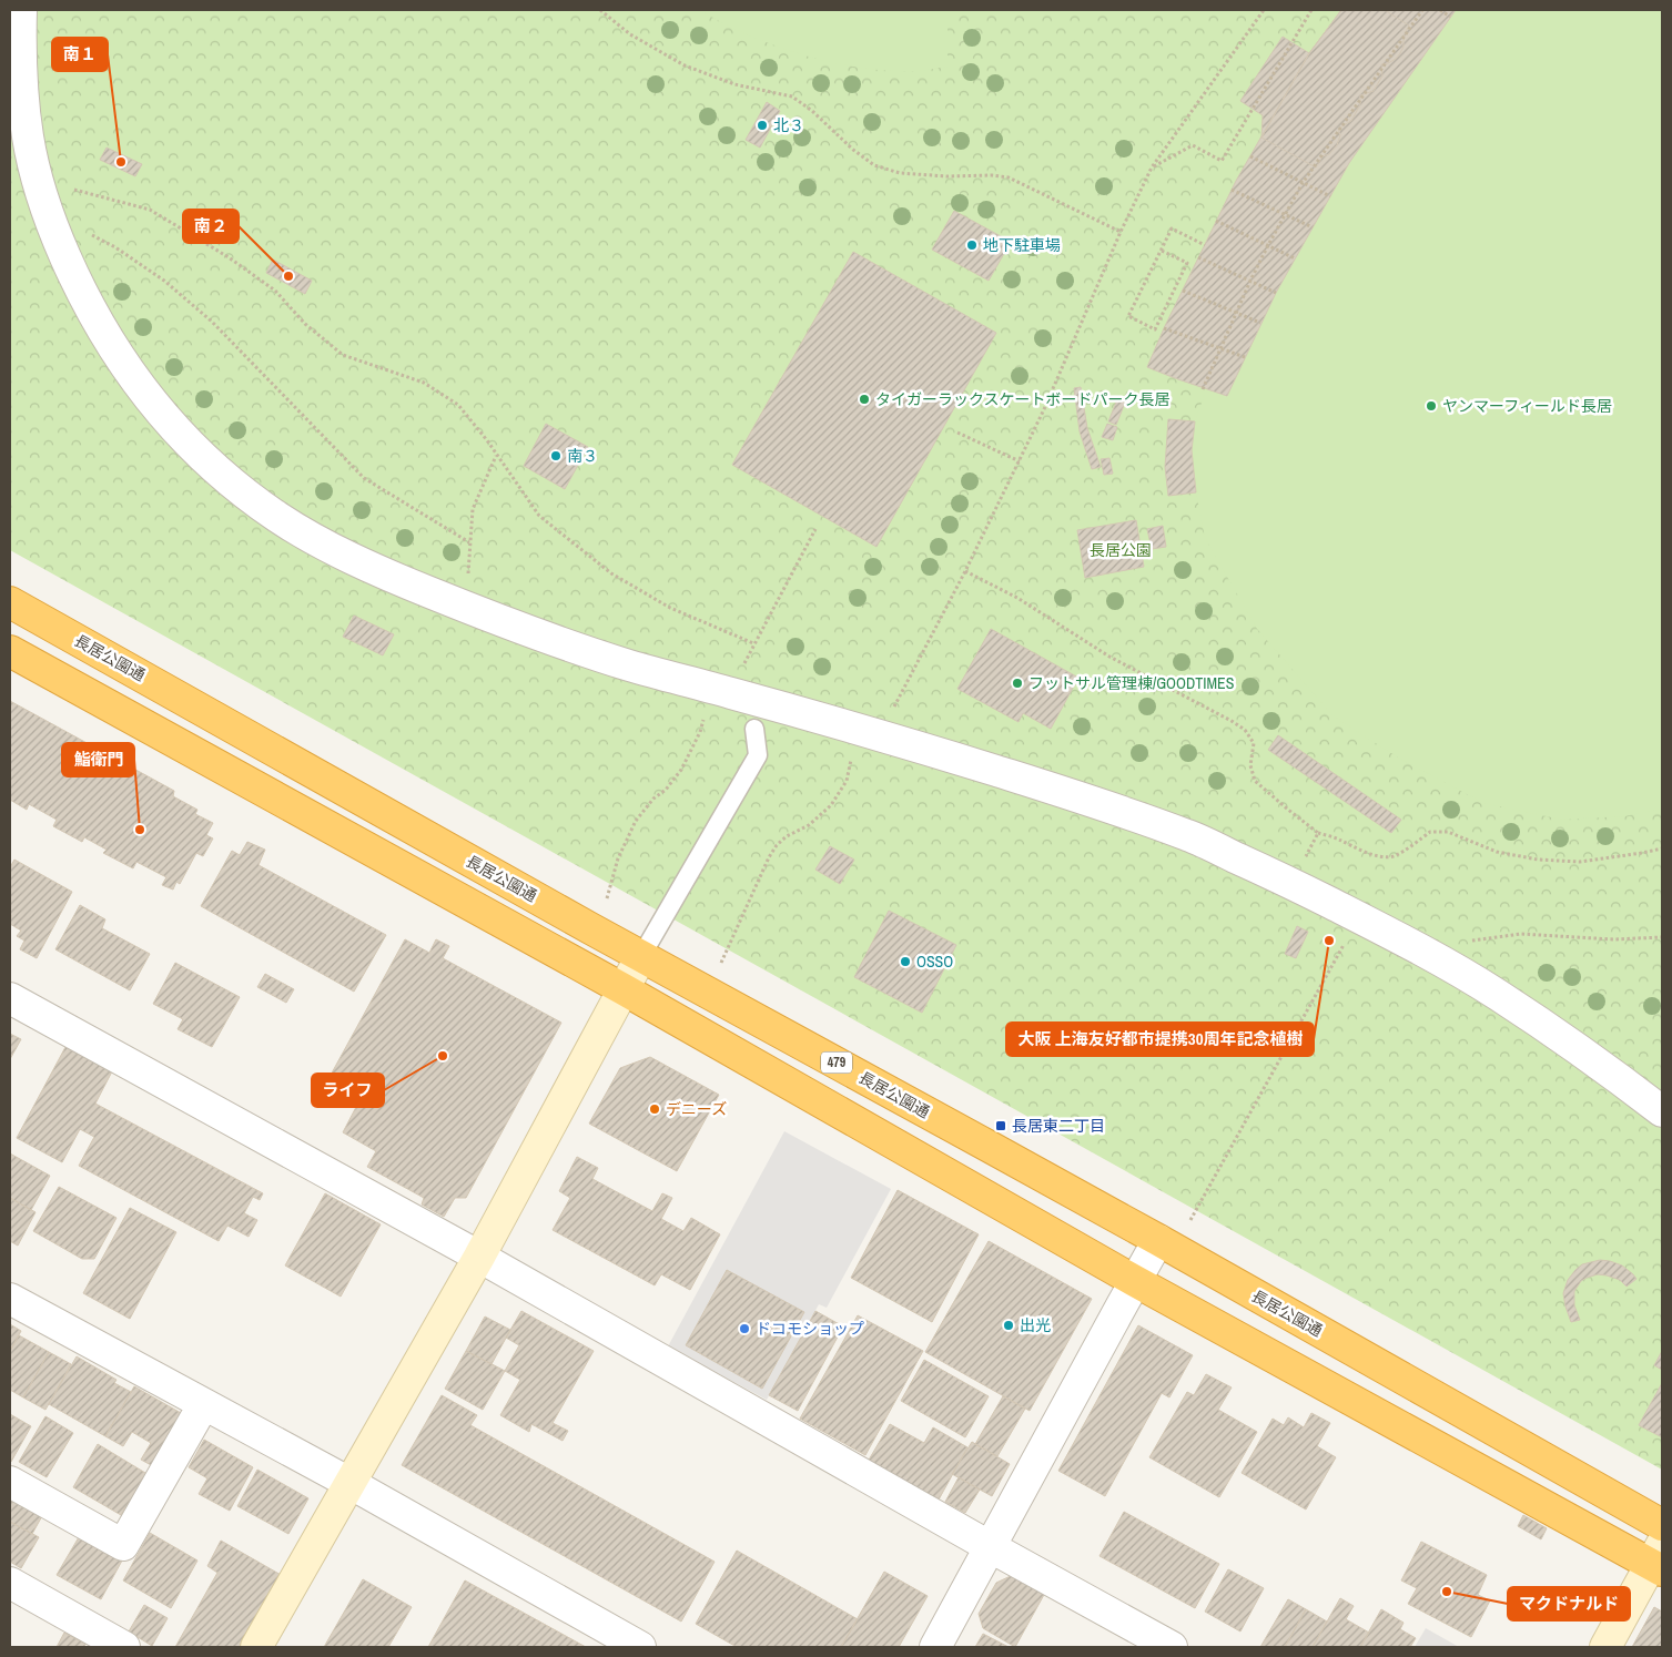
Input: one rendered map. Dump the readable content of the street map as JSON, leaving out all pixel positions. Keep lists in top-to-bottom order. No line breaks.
{"streets":{"highway":["長居公園通","479"]},"parks":["長居公園"],"places":{"other":["北３","南１","地下駐車場","南２","タイガーラックスケートボードパーク長居","ヤンマーフィールド長居","南３","フットサル管理棟/GOODTIMES","鮨衛門","大阪 上海友好都市提携30周年記念植樹","OSSO","ライフ","デニーズ","出光","ドコモショップ","マクドナルド"],"transit":["長居東二丁目"]}}
